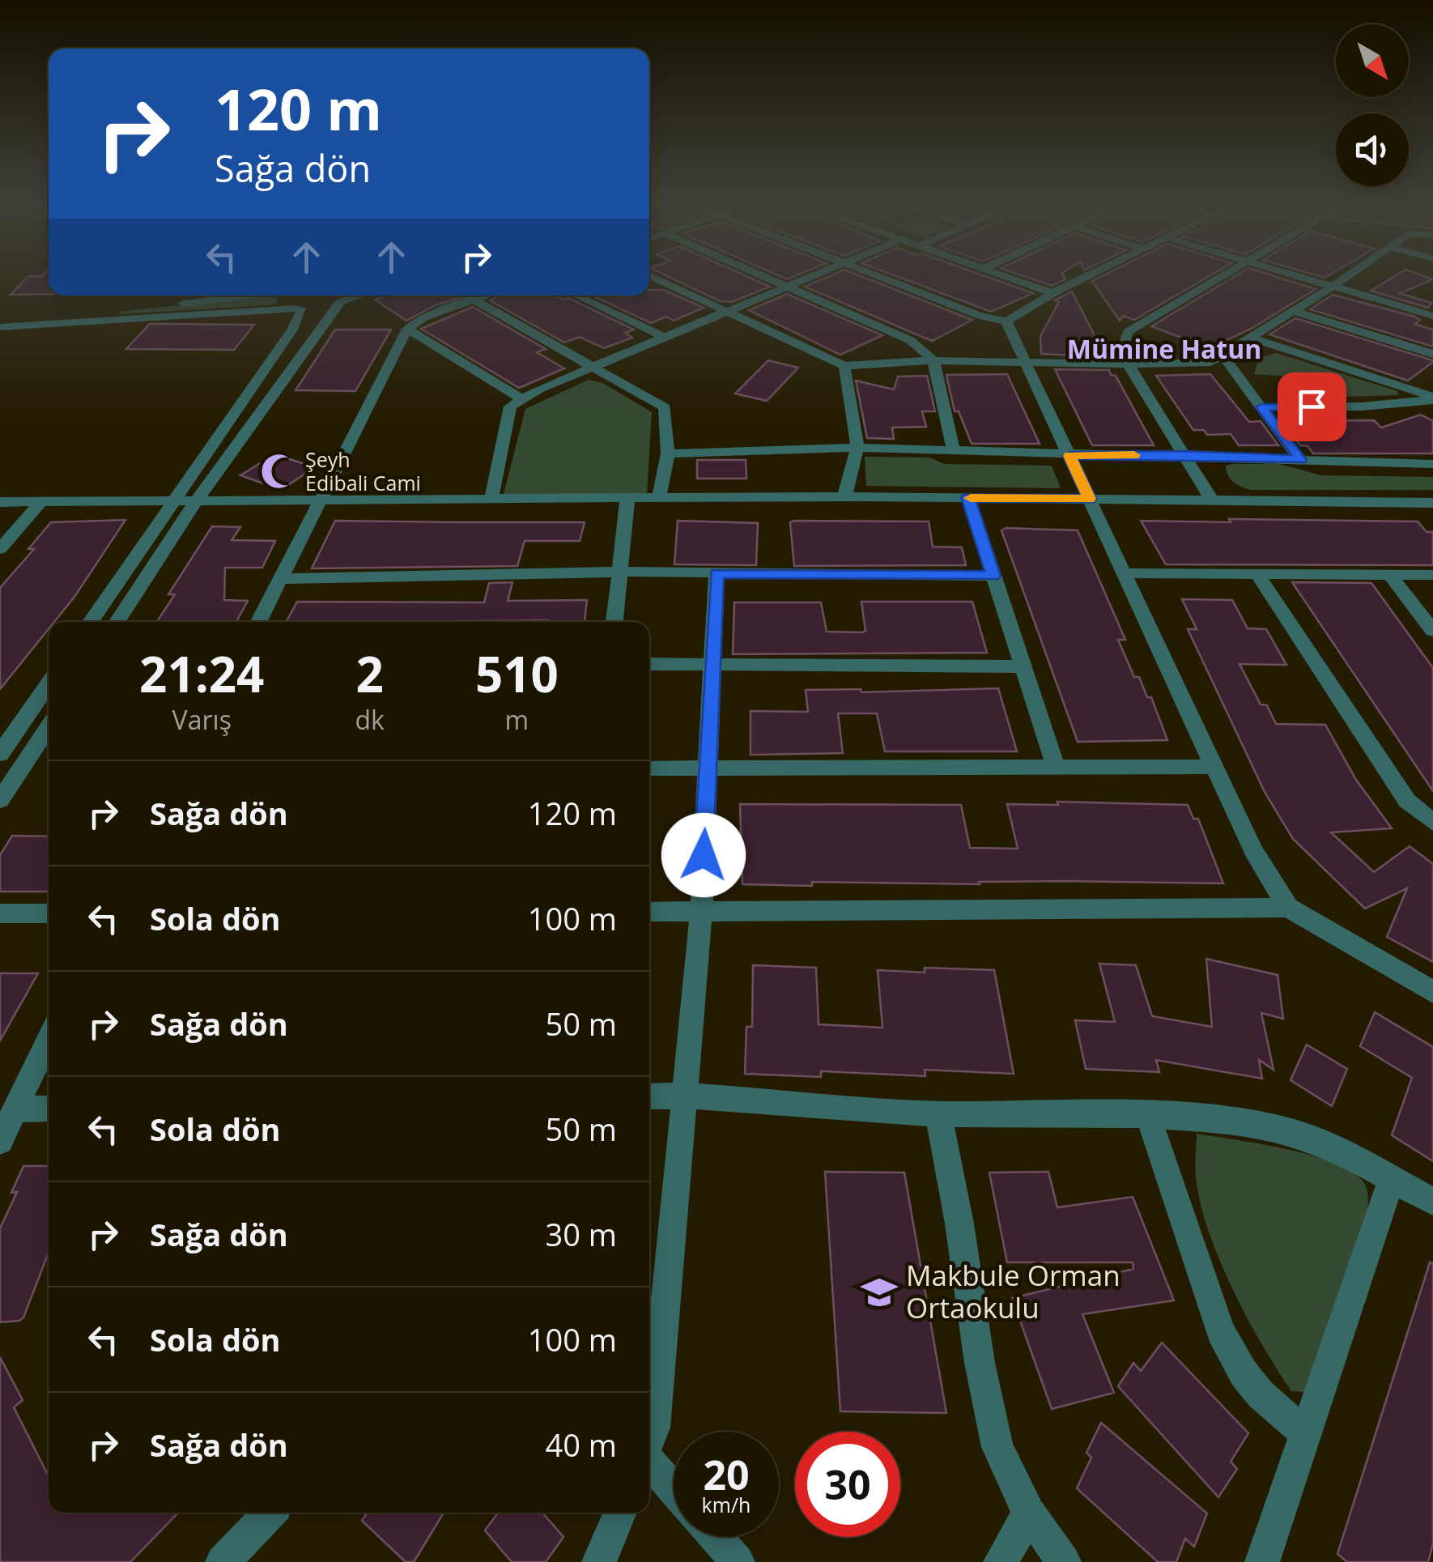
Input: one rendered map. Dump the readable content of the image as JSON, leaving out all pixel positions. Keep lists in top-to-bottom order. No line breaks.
{"districts":["Mümine Hatun"],"places":{"mosque":["Şeyh Edibali Cami"],"school or university":["Makbule Orman Ortaokulu"]},"north":"bottom right","page":{"turn":["120 m","Sağa dön"],"eta":["21:24","Varış","2","dk","510","m"],"list":[{"name":"Sağa dön","value":"120 m"},{"name":"Sola dön","value":"100 m"},{"name":"Sağa dön","value":"50 m"},{"name":"Sola dön","value":"50 m"},{"name":"Sağa dön","value":"30 m"},{"name":"Sola dön","value":"100 m"},{"name":"Sağa dön","value":"40 m"}],"speed":"20 km/h","limit":"30"}}
